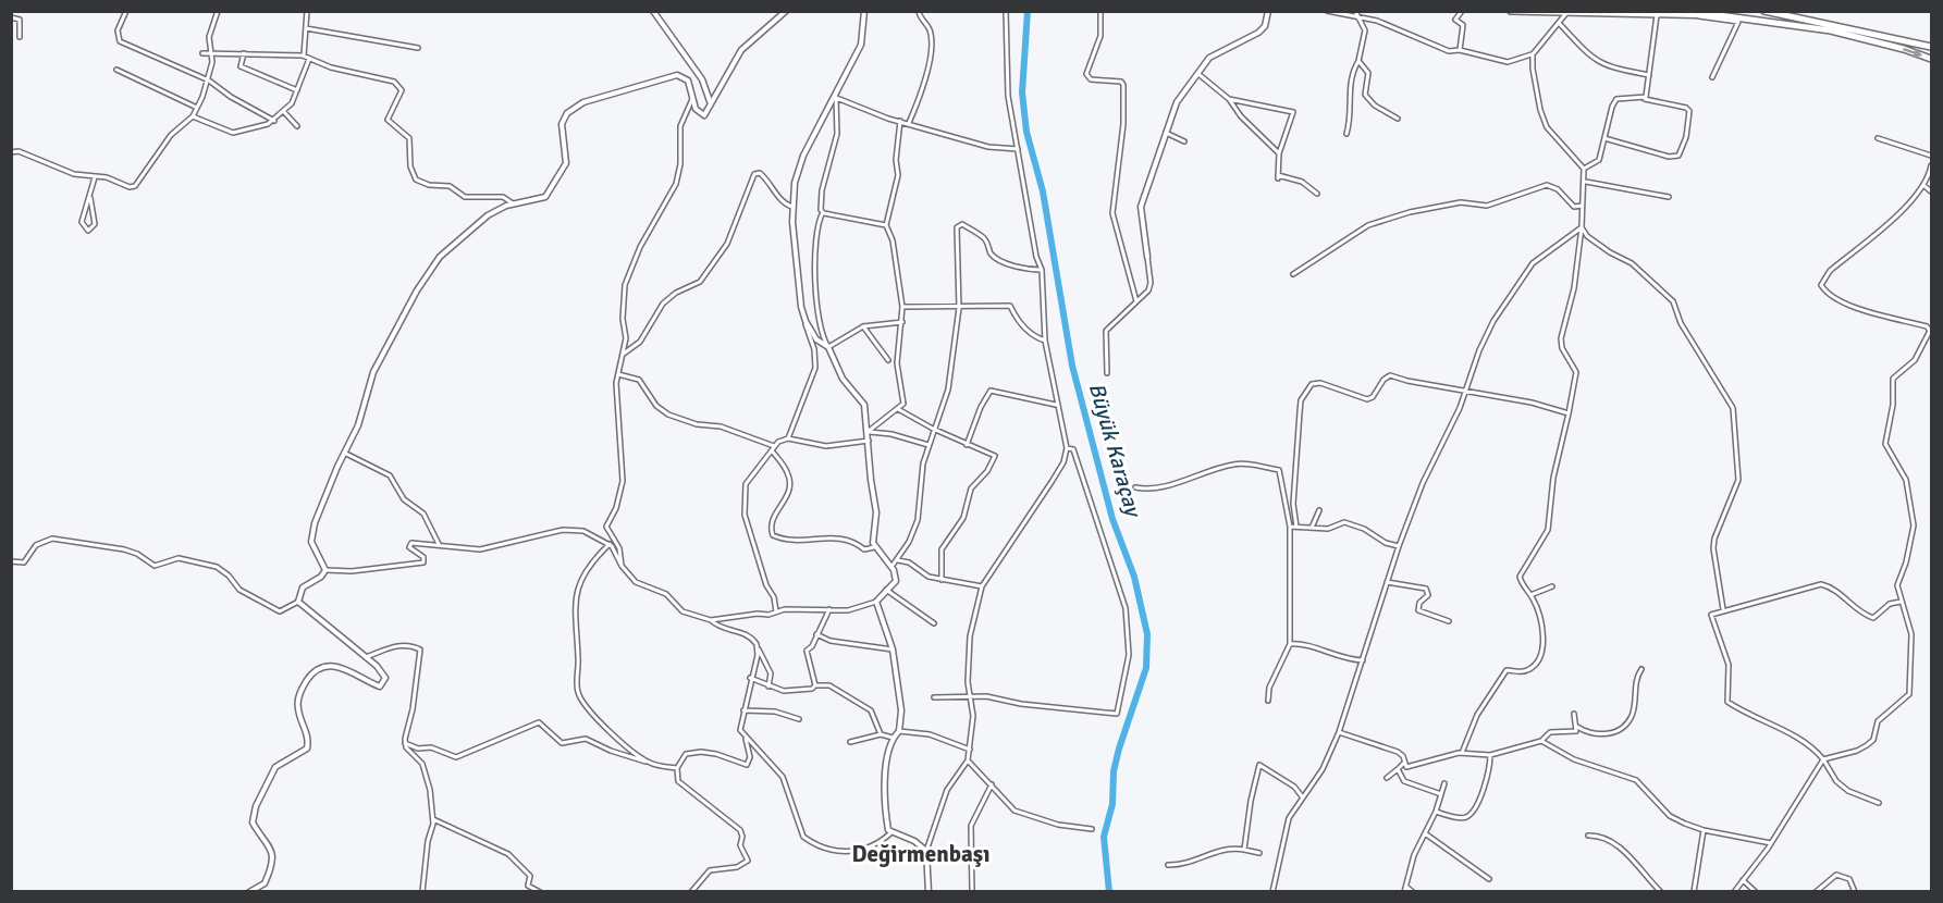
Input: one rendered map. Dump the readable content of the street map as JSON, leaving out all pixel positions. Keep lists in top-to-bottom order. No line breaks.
{"districts":["Değirmenbaşı"],"water":["Büyük Karaçay"]}
